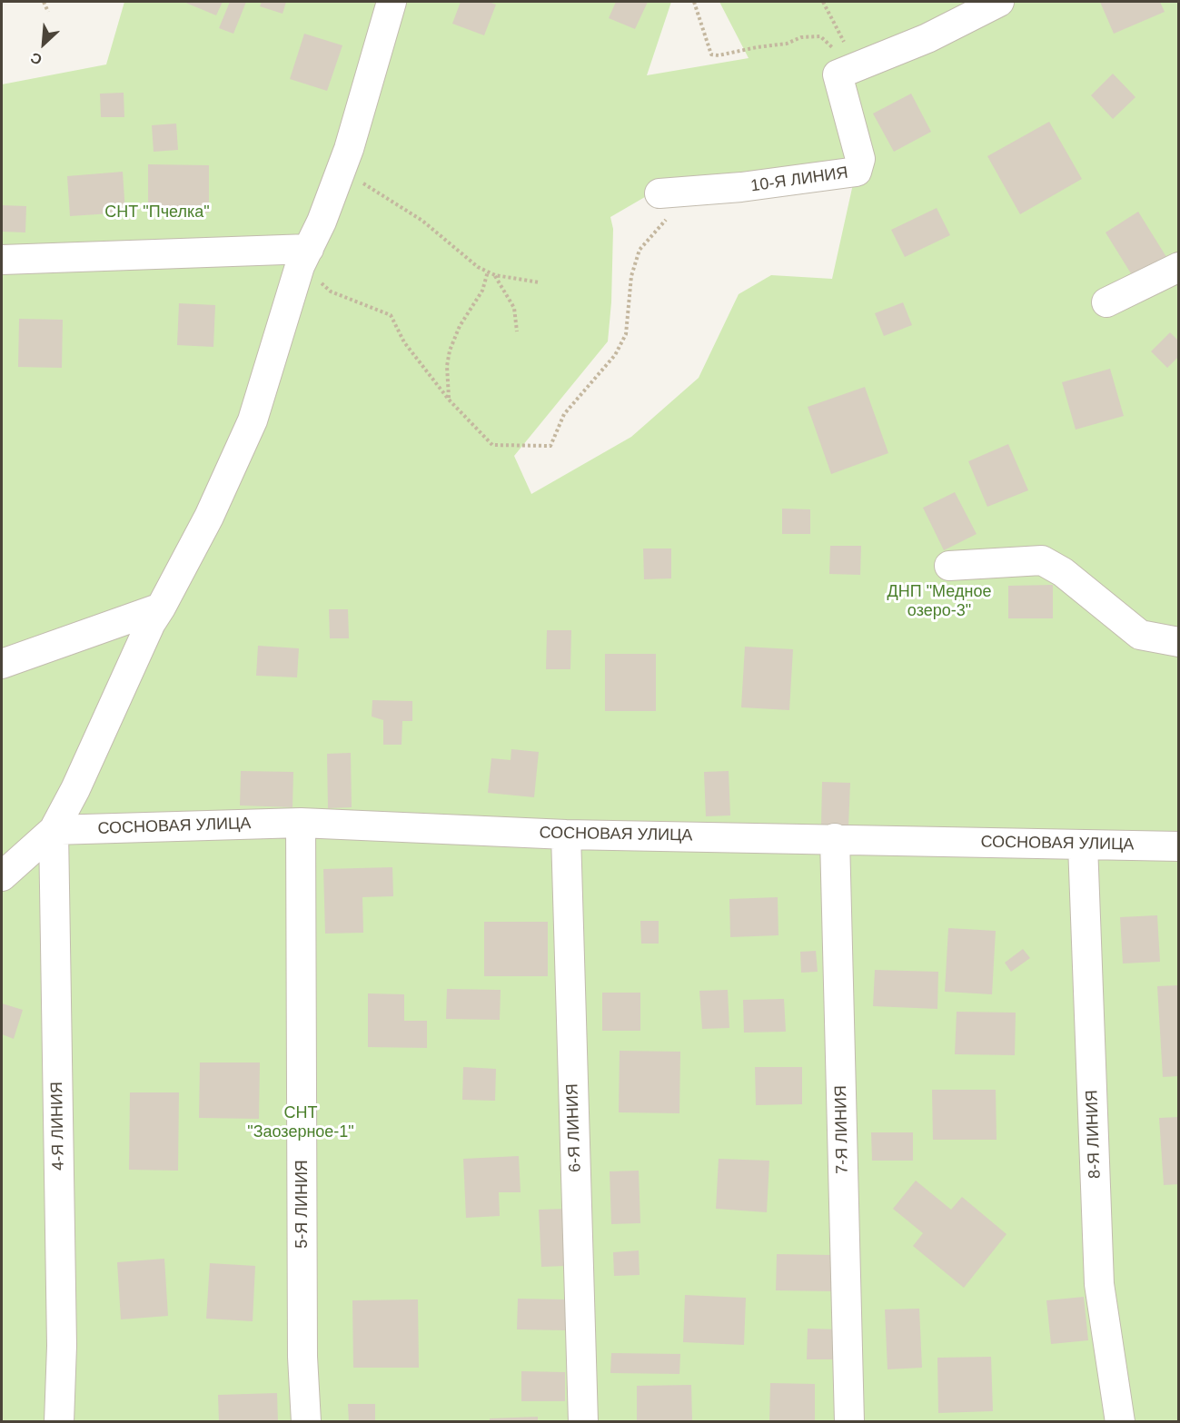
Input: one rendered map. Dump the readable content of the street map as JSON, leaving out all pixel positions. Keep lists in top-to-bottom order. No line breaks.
{"streets":{"street":["10-Я ЛИНИЯ","СОСНОВАЯ УЛИЦА","4-Я ЛИНИЯ","6-Я ЛИНИЯ","7-Я ЛИНИЯ","8-Я ЛИНИЯ","5-Я ЛИНИЯ"]},"crossings":[["СОСНОВАЯ УЛИЦА","4-Я ЛИНИЯ"],["СОСНОВАЯ УЛИЦА","6-Я ЛИНИЯ"],["СОСНОВАЯ УЛИЦА","7-Я ЛИНИЯ"],["СОСНОВАЯ УЛИЦА","8-Я ЛИНИЯ"],["СОСНОВАЯ УЛИЦА","5-Я ЛИНИЯ"]],"parks":["СНТ \"Пчелка\"","ДНП \"Медное озеро-3\"","СНТ \"Заозерное-1\""],"north":"bottom left"}
